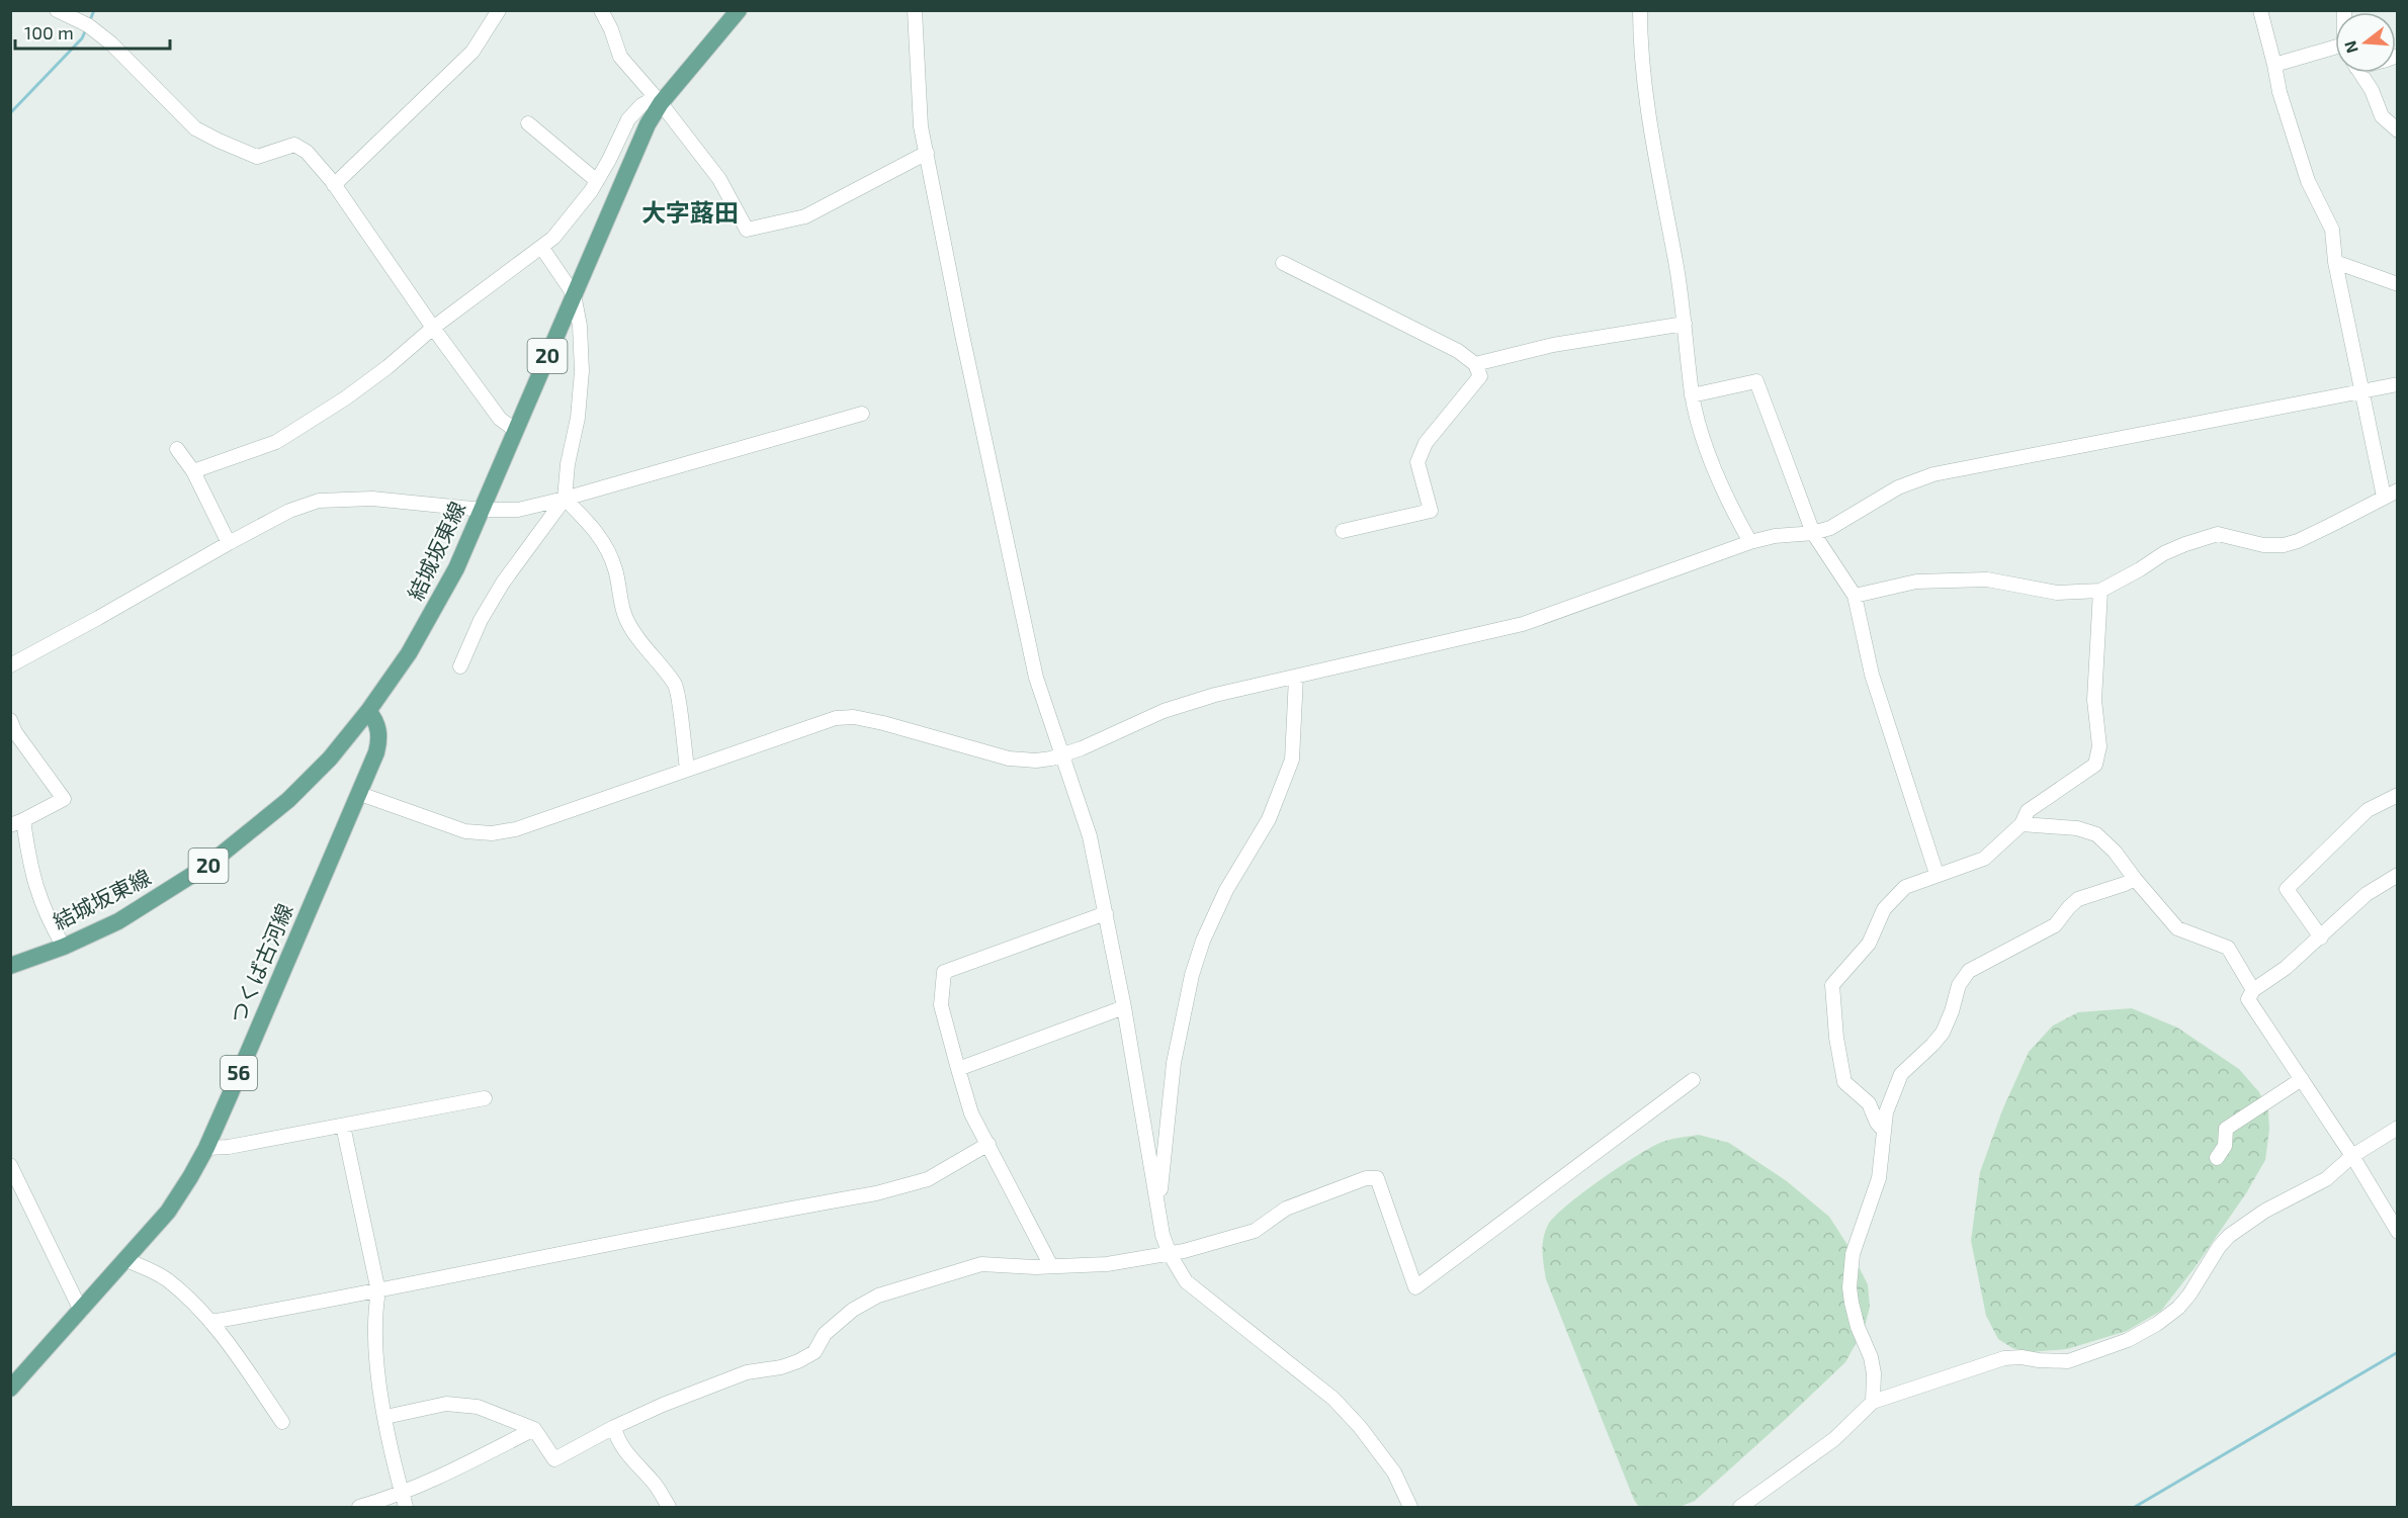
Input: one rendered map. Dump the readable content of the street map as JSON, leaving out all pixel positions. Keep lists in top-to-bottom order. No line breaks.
{"streets":{"main road":["20","結城坂東線","つくば古河線","56"]},"crossings":[["結城坂東線","つくば古河線"]],"districts":["大字蕗田"],"scale_bar":"100 m","north":"left"}
